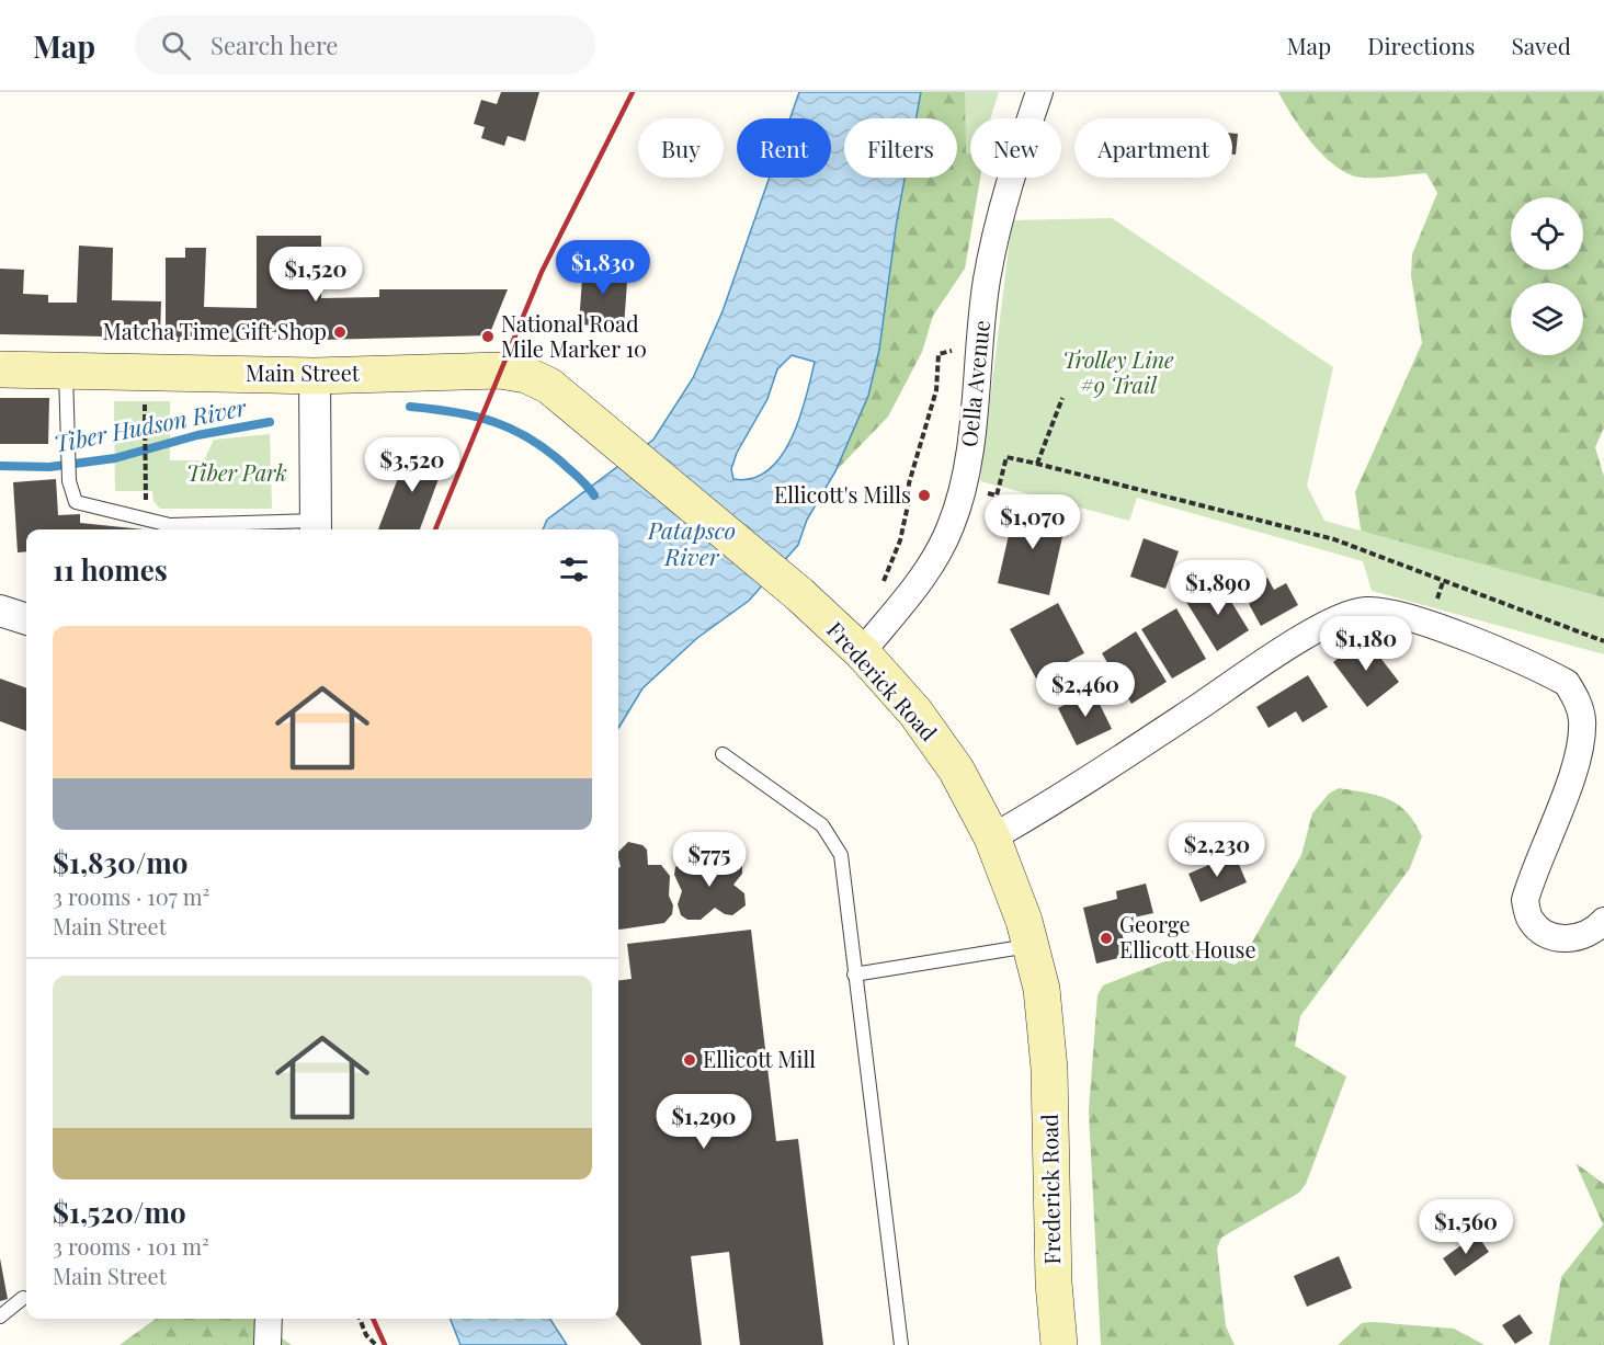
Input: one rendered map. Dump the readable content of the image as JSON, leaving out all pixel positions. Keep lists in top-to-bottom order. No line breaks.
{"streets":{"main road":["Main Street","Frederick Road"],"street":["Oella Avenue"]},"crossings":[["Main Street","Frederick Road"],["Oella Avenue","Frederick Road"]],"water":["Tiber Hudson River","Patapsco River"],"parks":["Trolley Line #9 Trail","Tiber Park"],"places":["Matcha Time Gift Shop","National Road Mile Marker 10","Ellicott's Mills","George Ellicott House","Ellicott Mill"],"page":{"header":"Map","search":"Search here","nav":["Map","Directions","Saved"],"chip":["Buy","Rent","Filters","New","Apartment"],"price":["$1,830","$1,520","$3,520","$1,070","$1,890","$1,180","$2,460","$2,230","$775","$1,290","$1,560"],"heading":"11 homes","list":[{"name":"$1,830/mo","note":"3 rooms · 107 m² · Main Street"},{"name":"$1,520/mo","note":"3 rooms · 101 m² · Main Street"}]}}
